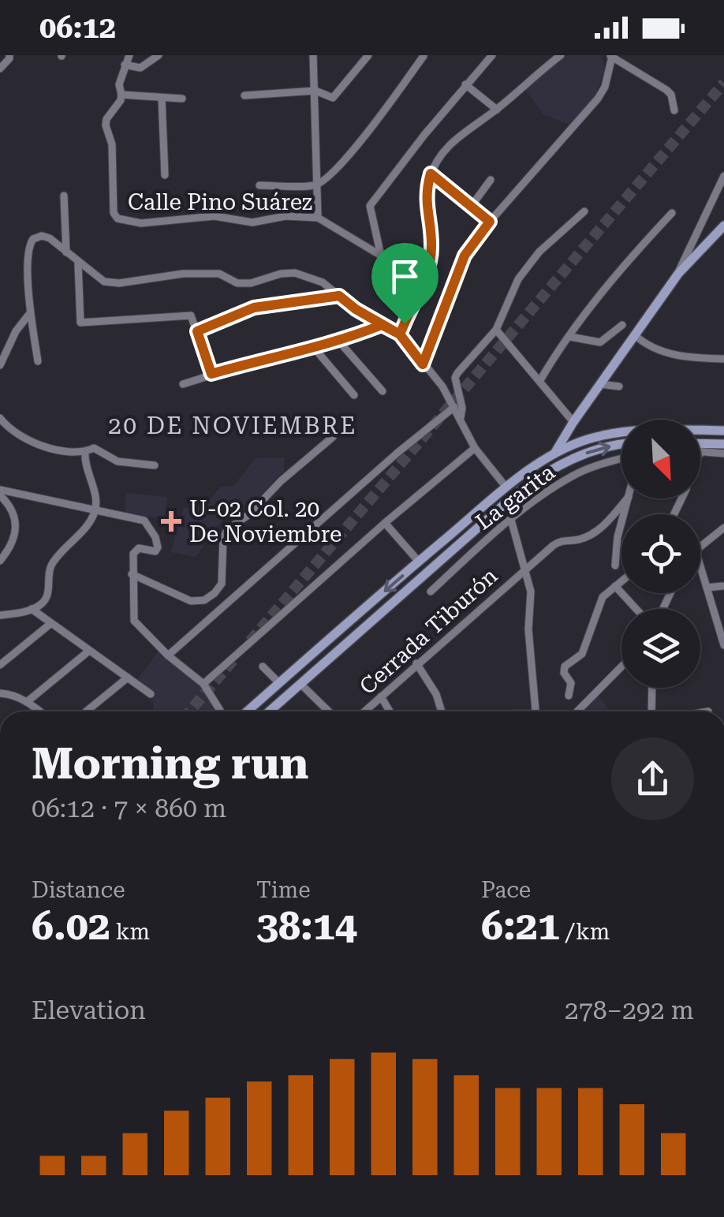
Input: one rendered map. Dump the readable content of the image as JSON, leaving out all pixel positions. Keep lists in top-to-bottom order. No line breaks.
{"streets":{"street":["Calle Pino Suárez","La garita","Cerrada Tiburón"]},"districts":["20 DE NOVIEMBRE"],"places":{"health":["U-02 Col. 20 De Noviembre"]},"north":"bottom right","page":{"status":"06:12","heading":["Morning run","06:12 · 7 × 860 m"],"stats":[["Distance","6.02 km"],["Time","38:14"],["Pace","6:21 /km"]],"chart":["Elevation","278–292 m"]}}
